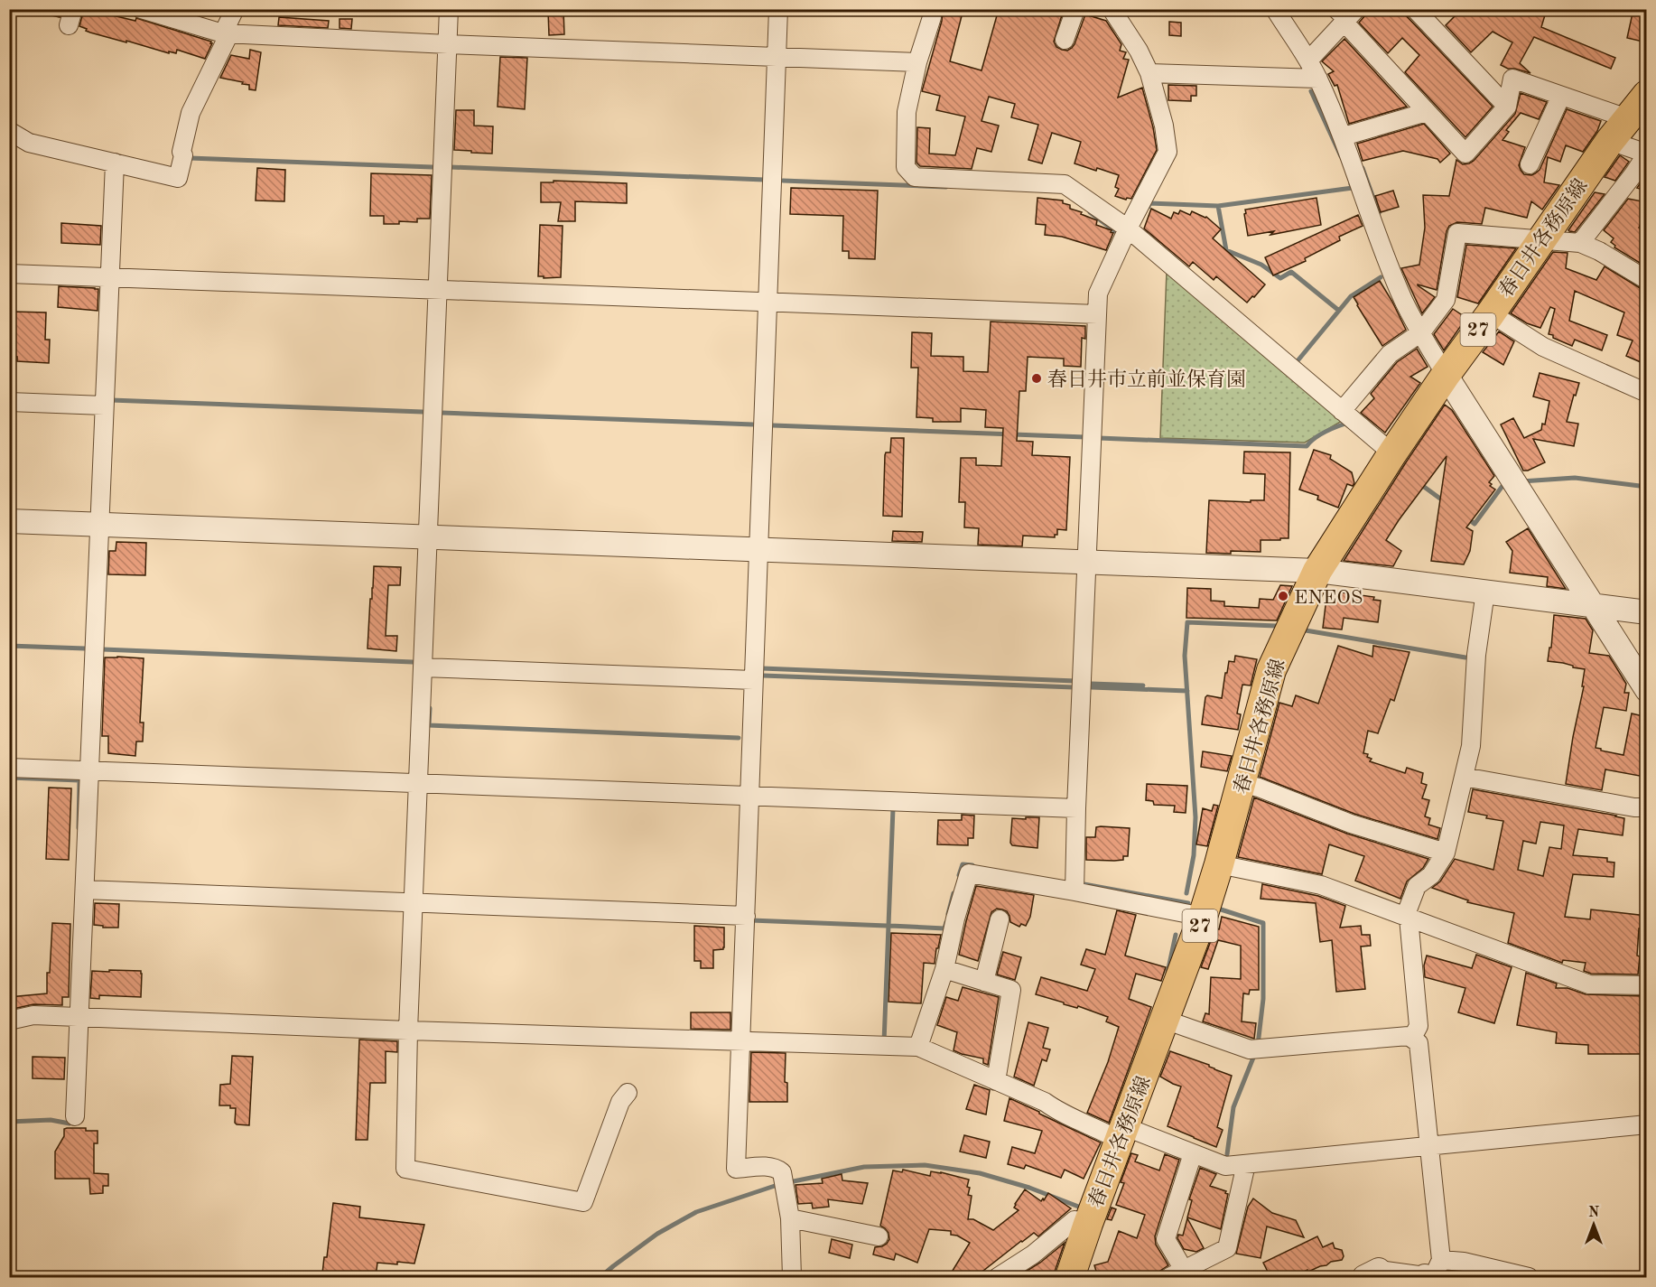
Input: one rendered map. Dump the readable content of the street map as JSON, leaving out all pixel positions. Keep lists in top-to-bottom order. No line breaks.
{"streets":{"main road":["春日井各務原線","27"]},"places":["春日井市立前並保育園","ENEOS"],"north":"top"}
